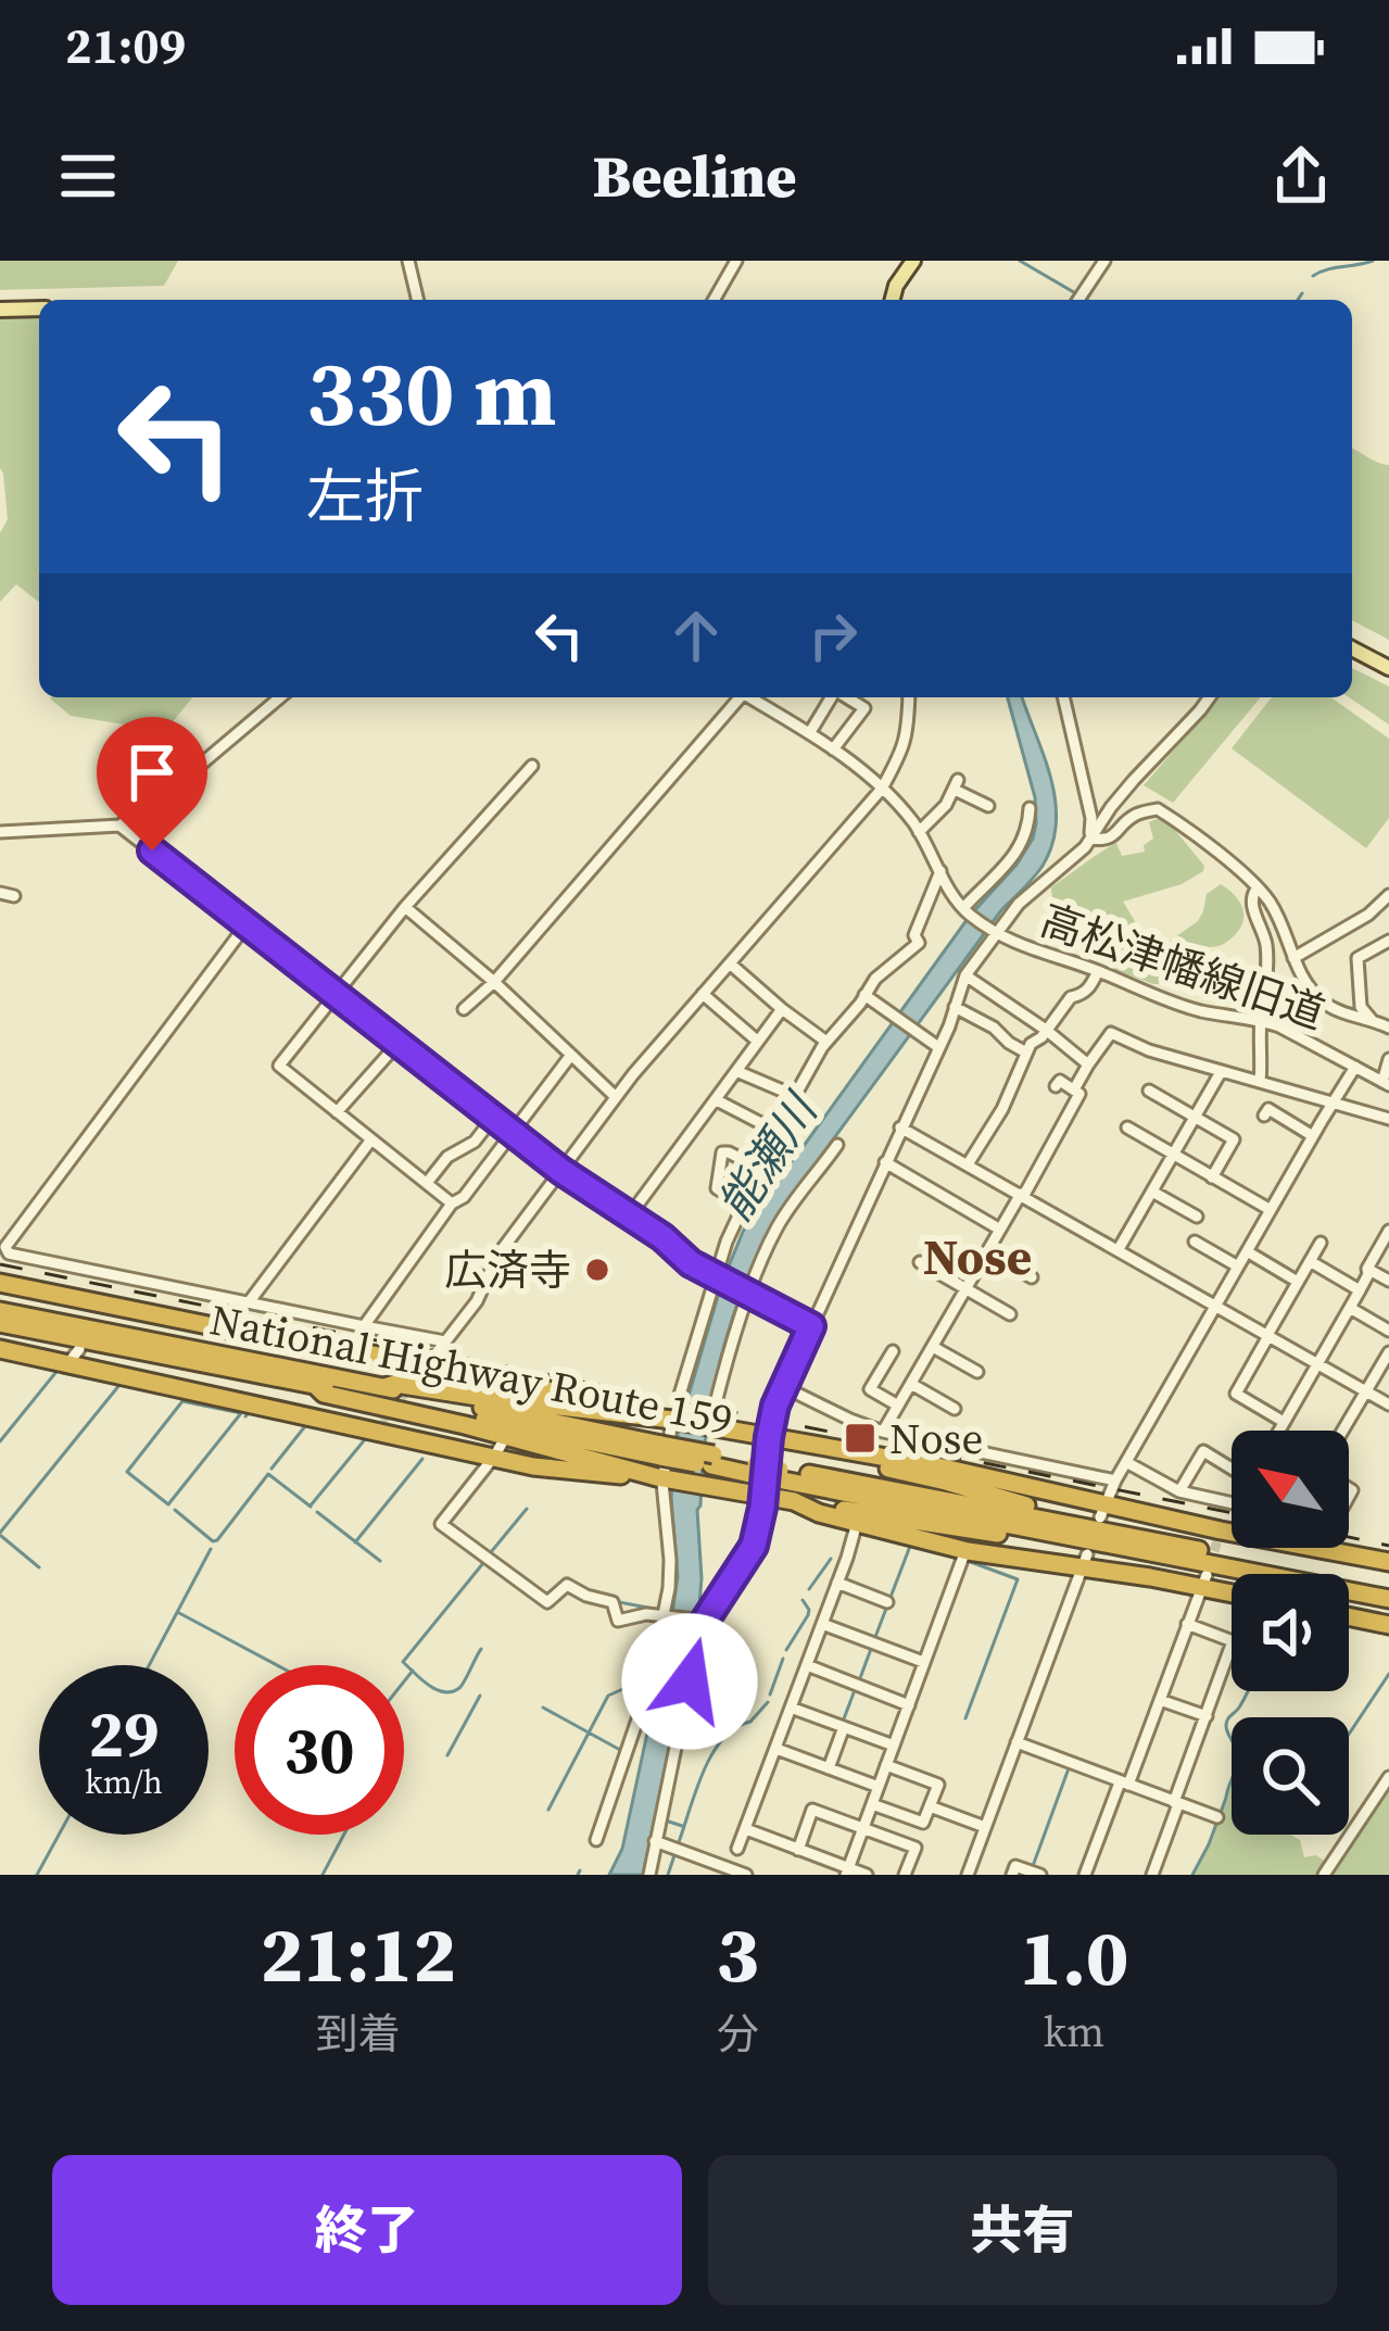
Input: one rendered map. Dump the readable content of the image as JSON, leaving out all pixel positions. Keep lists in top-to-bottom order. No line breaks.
{"streets":{"highway":["National Highway Route 159"],"street":["高松津幡線旧道"]},"districts":["Nose"],"water":["能瀬川"],"places":{"other":["広済寺"],"transit":["Nose"]},"north":"top left","page":{"status":"21:09","header":"Beeline","turn":["330 m","左折"],"speed":"29 km/h","limit":"30","eta":["21:12","到着","3","分","1.0","km"],"buttons":["終了","共有"]}}
